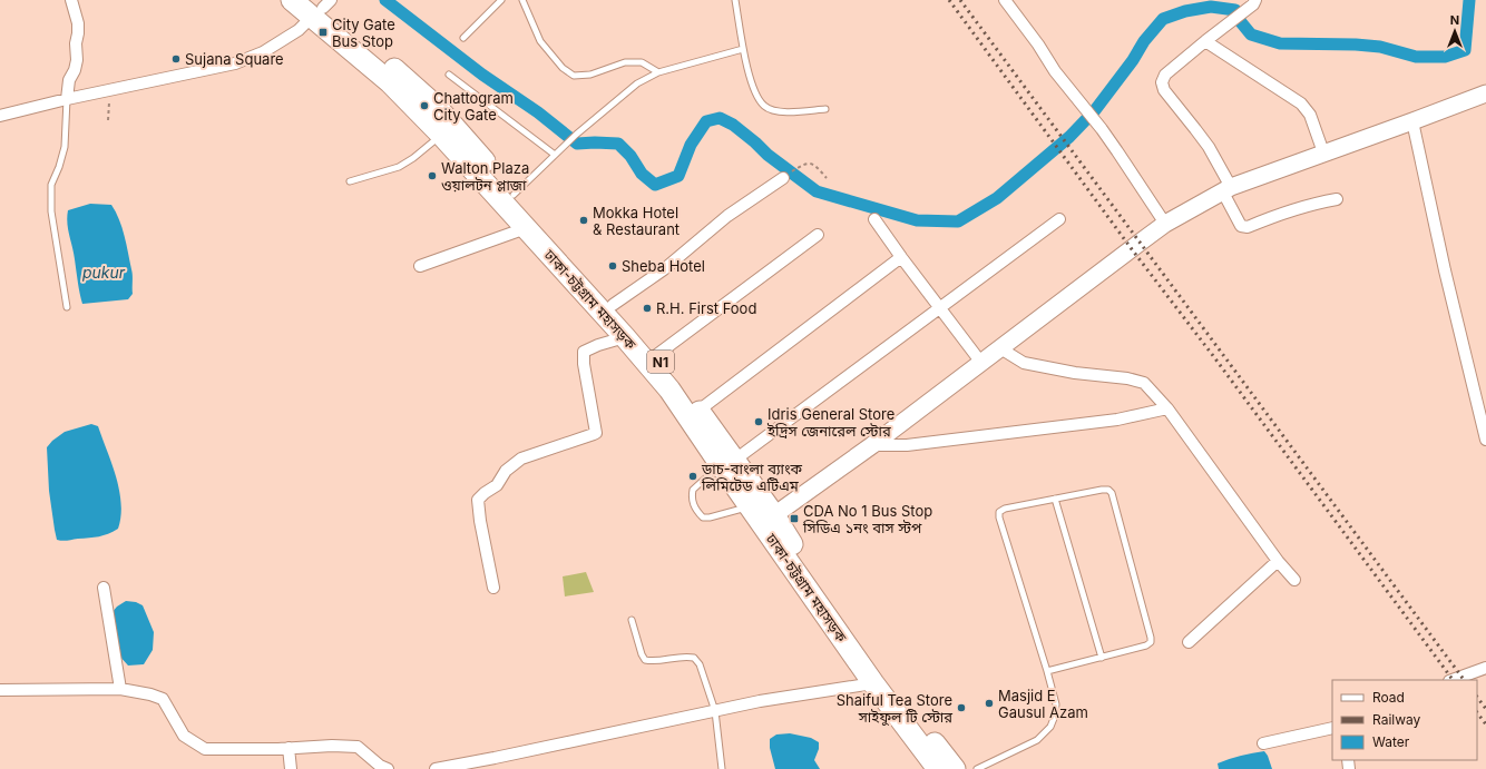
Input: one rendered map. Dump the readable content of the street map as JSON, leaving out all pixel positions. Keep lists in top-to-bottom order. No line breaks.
{"streets":{"highway":["ঢাকা-চট্টগ্রাম মহাসড়ক","N1"]},"water":["pukur"],"places":{"transit":["City Gate Bus Stop","CDA No 1 Bus Stop সিডিএ ১নং বাস স্টপ"],"other":["Sujana Square","Chattogram City Gate","Walton Plaza ওয়ালটন প্লাজা","Mokka Hotel & Restaurant","Sheba Hotel","R.H. First Food","Idris General Store ইদ্রিস জেনারেল স্টোর","ডাচ-বাংলা ব্যাংক লিমিটেড এটিএম","Masjid E Gausul Azam","Shaiful Tea Store সাইফুল টি স্টোর"]},"legend":["Road","Railway","Water"],"north":"top"}
